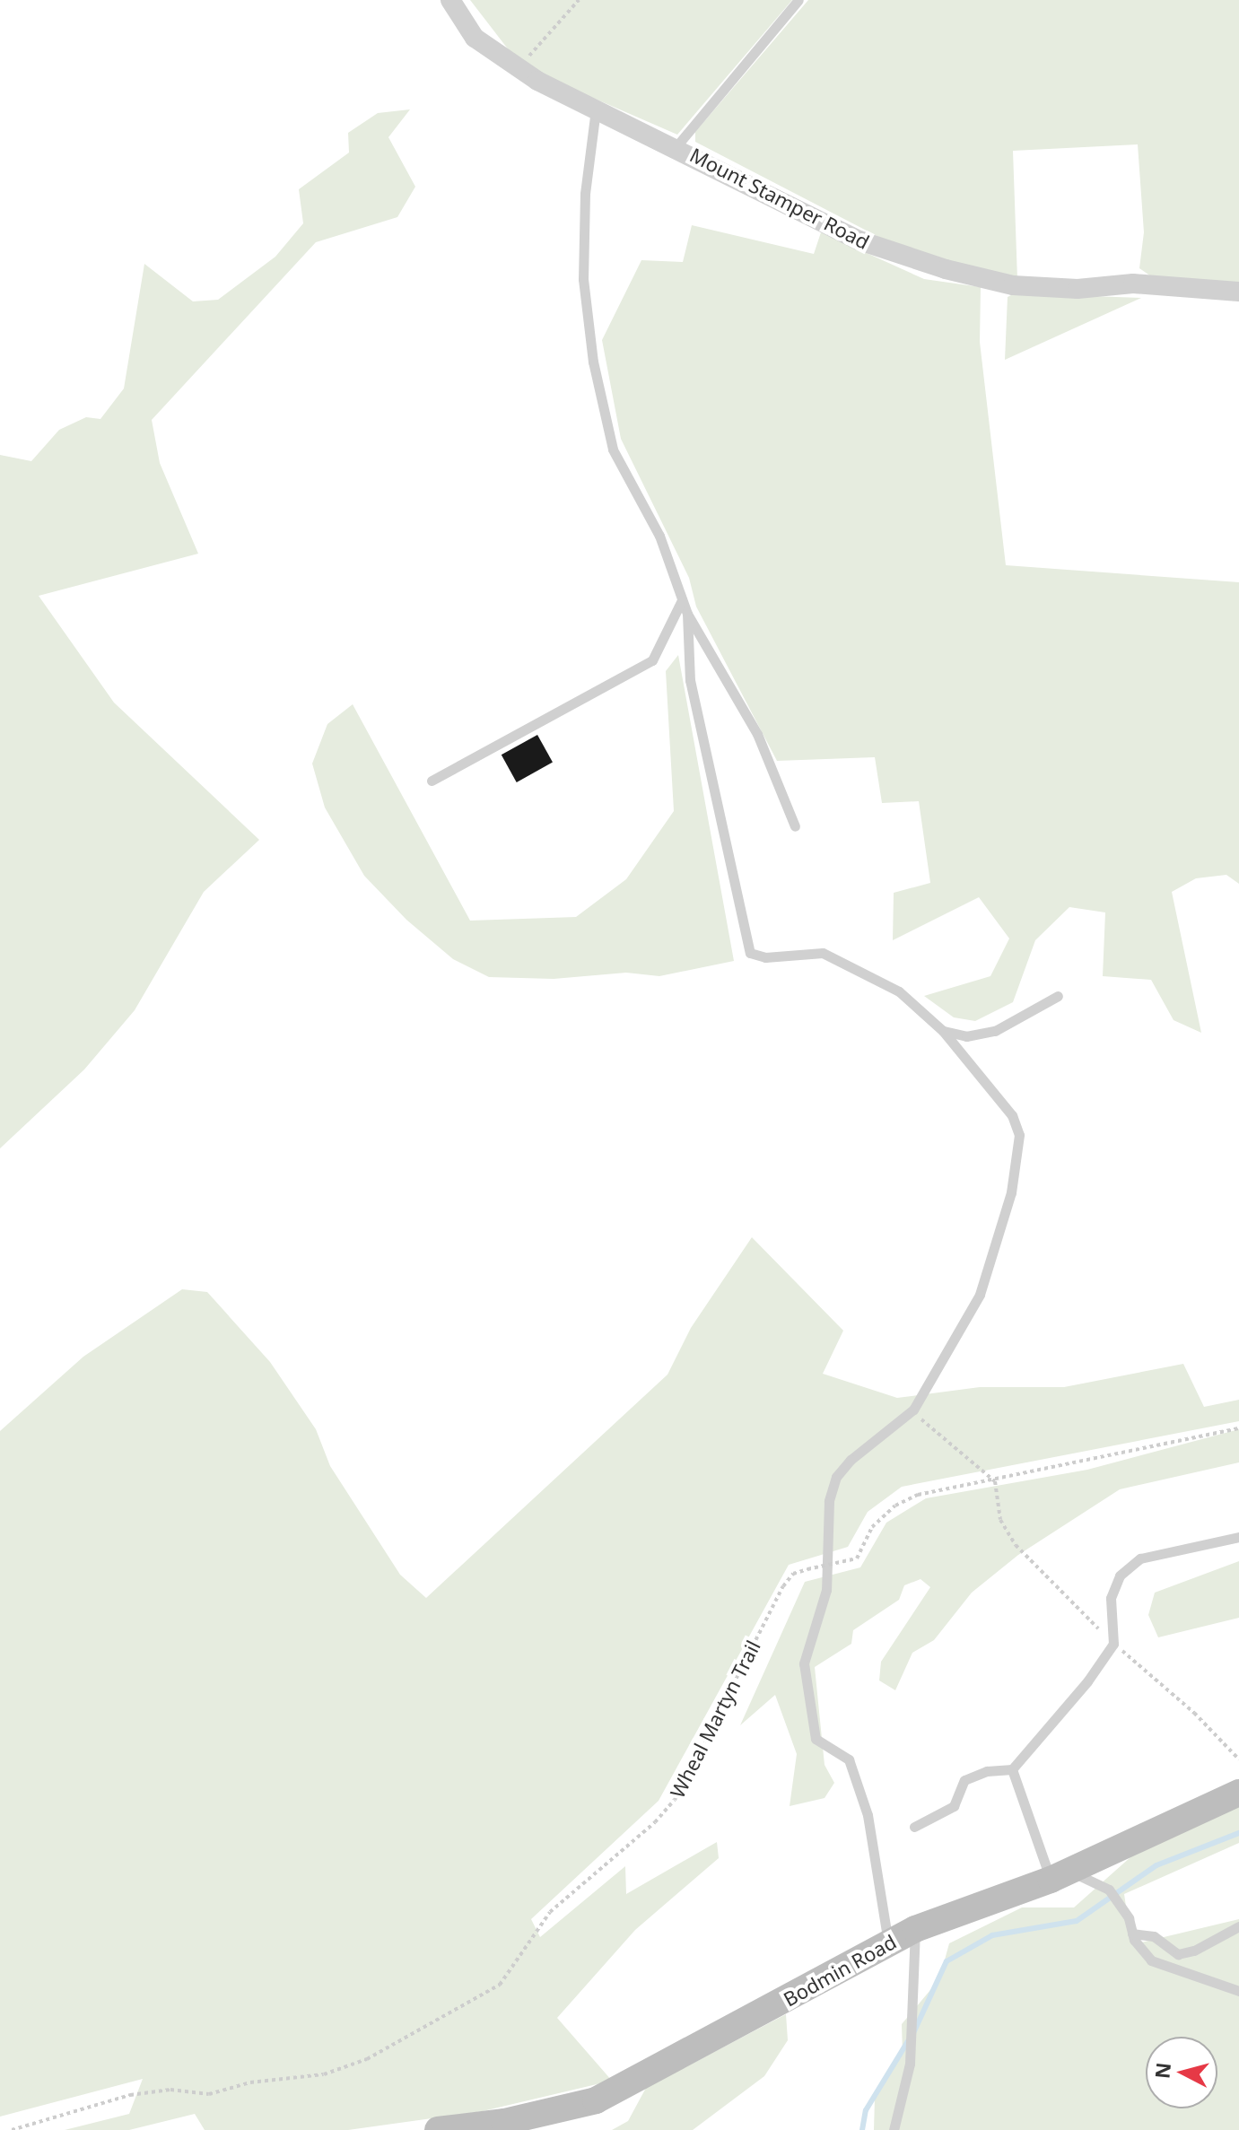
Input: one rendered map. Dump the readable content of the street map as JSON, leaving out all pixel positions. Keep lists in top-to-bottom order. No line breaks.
{"streets":{"main road":["Bodmin Road"],"street":["Mount Stamper Road"],"path":["Wheal Martyn Trail"]},"north":"left"}
